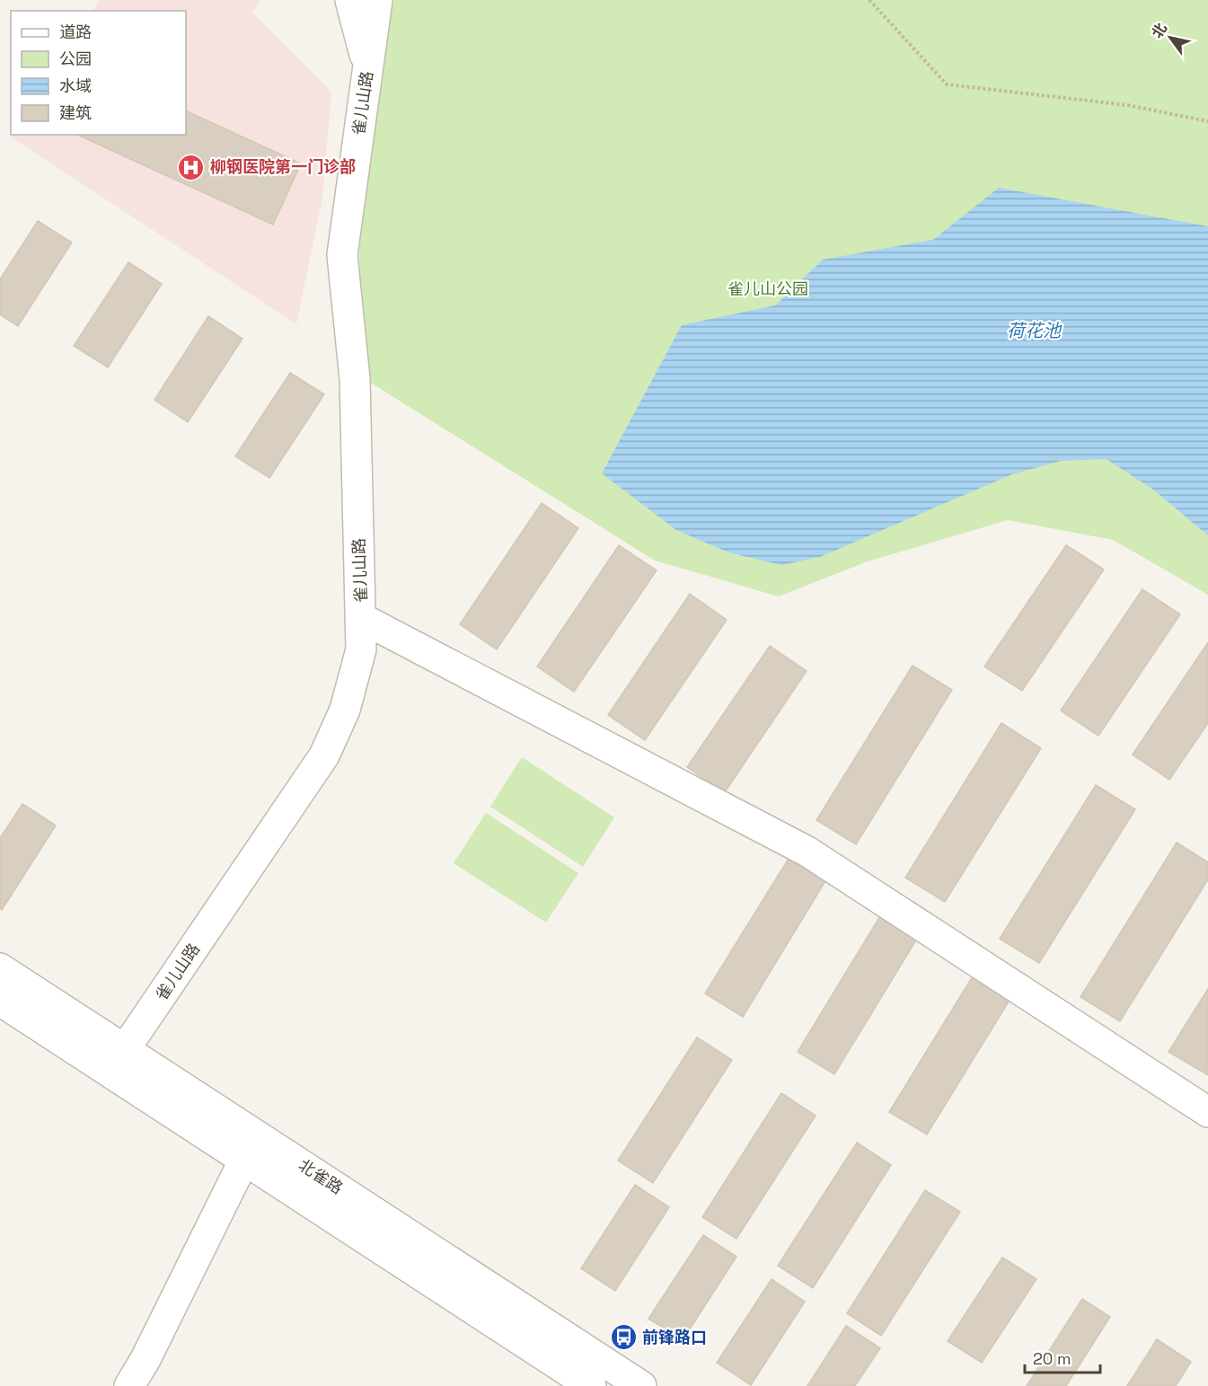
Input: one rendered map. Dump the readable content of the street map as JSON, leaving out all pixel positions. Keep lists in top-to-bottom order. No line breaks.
{"streets":{"street":["雀儿山路","北雀路"]},"crossings":[["雀儿山路","北雀路"]],"water":["荷花池"],"parks":["雀儿山公园"],"places":{"hospital":["柳钢医院第一门诊部"],"bus stop":["前锋路口"]},"legend":["道路","公园","水域","建筑"],"scale_bar":"20 m","north":"top left"}
